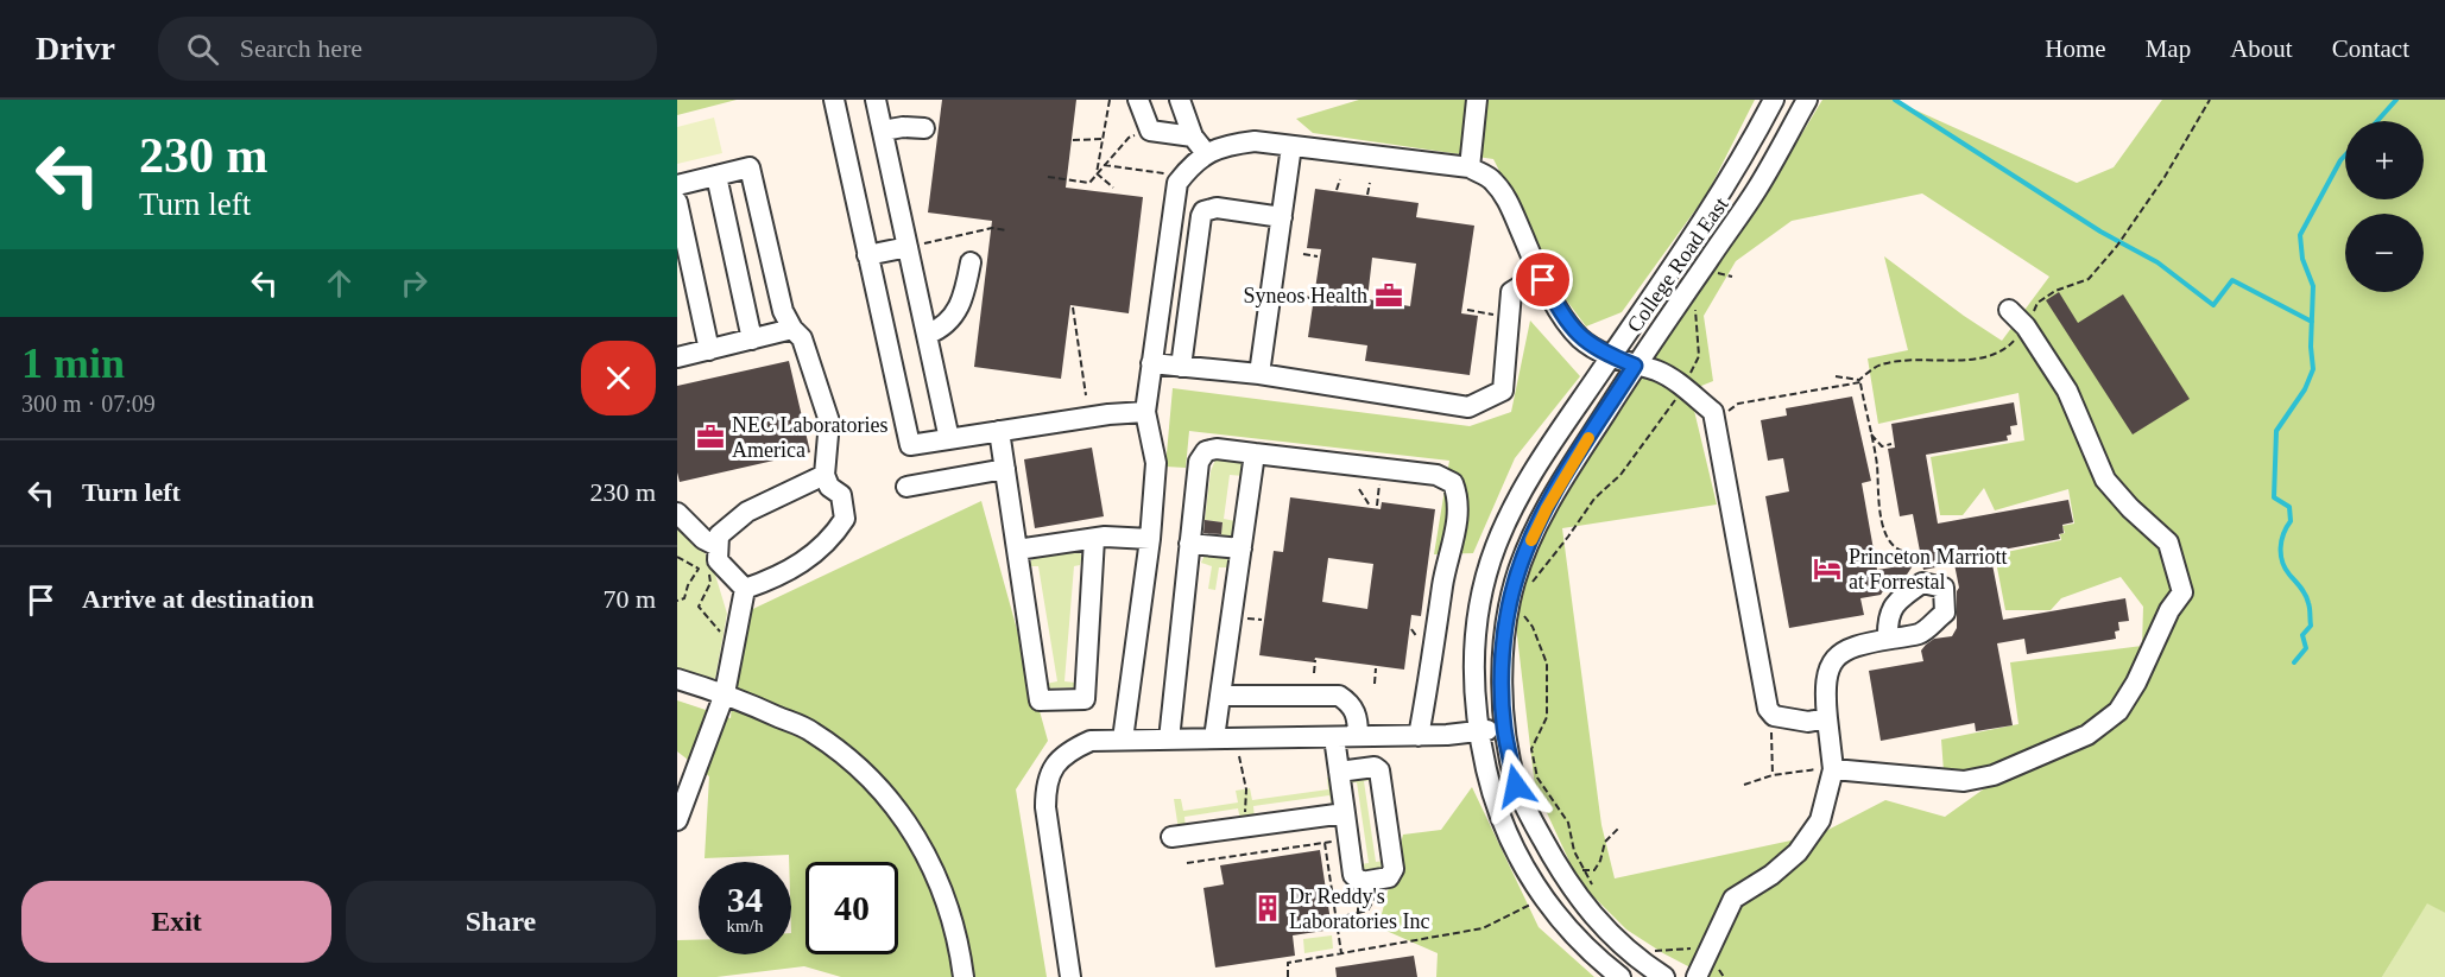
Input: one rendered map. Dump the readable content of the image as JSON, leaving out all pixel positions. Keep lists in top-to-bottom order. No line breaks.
{"streets":{"street":["College Road East"]},"places":{"office":["Syneos Health","NEC Laboratories America"],"hotel":["Princeton Marriott at Forrestal"],"building":["Dr Reddy's Laboratories Inc"]},"page":{"header":"Drivr","search":"Search here","nav":["Home","Map","About","Contact"],"turn":["230 m","Turn left"],"map_buttons":["+","−"],"heading":["1 min","300 m · 07:09"],"list":[{"name":"Turn left","value":"230 m"},{"name":"Arrive at destination","value":"70 m"}],"speed":"34 km/h","limit":"40","buttons":["Exit","Share"]}}
